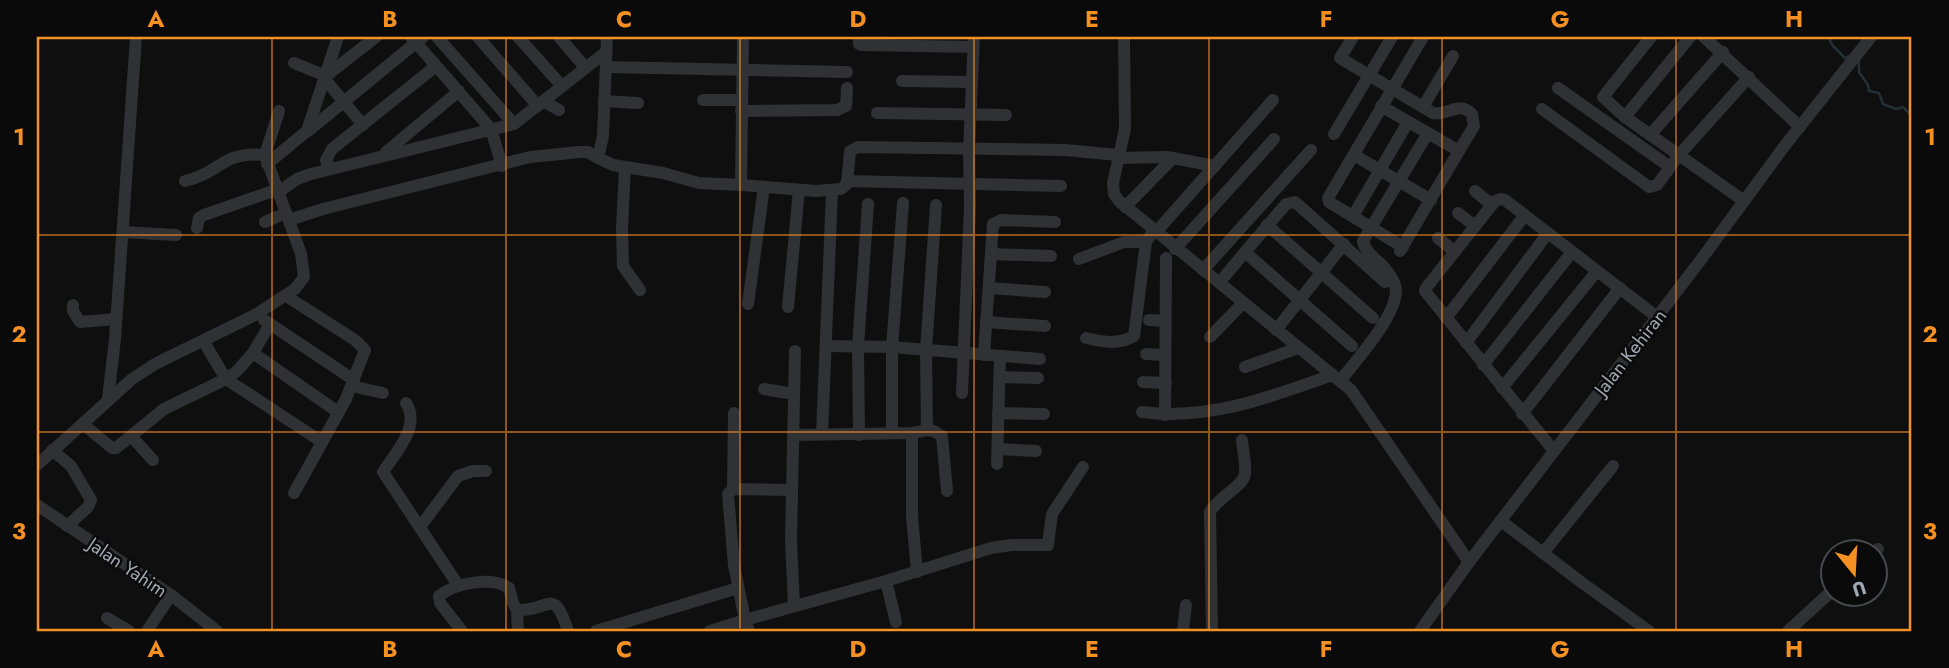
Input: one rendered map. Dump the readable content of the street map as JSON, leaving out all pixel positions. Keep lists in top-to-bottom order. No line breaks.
{"streets":{"street":["Jalan Kehiran","Jalan Yahim"]},"north":"bottom","grid":{"columns":["A","B","C","D","E","F","G","H"],"rows":["1","2","3"]}}
